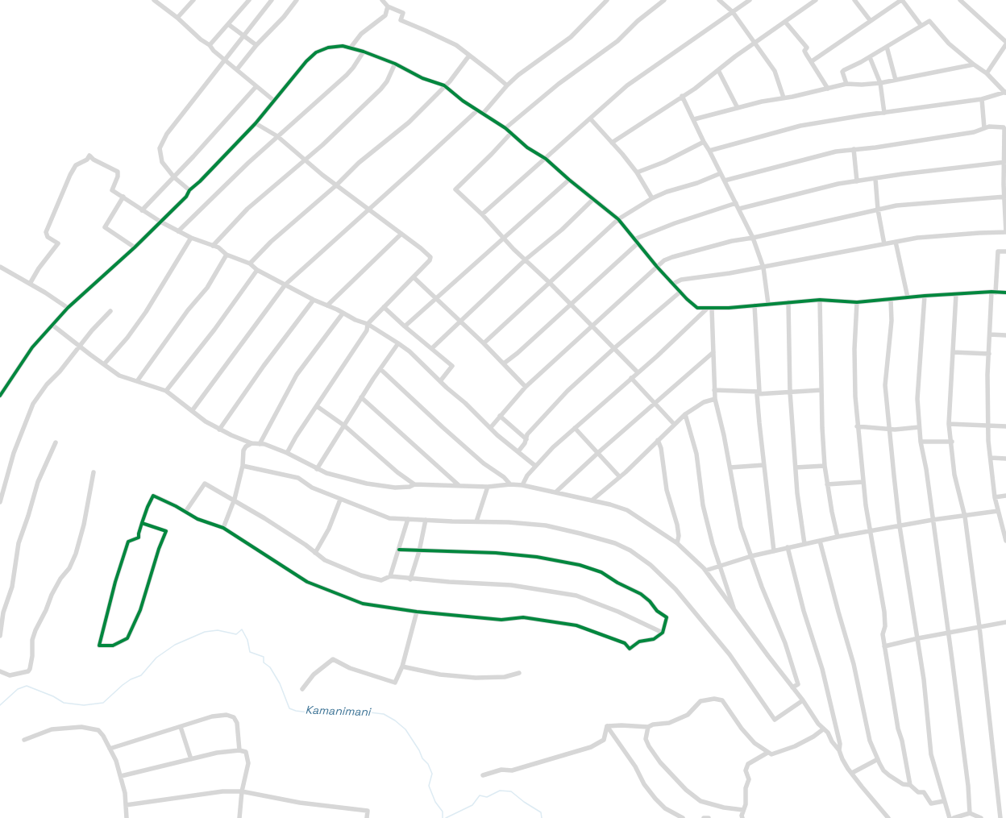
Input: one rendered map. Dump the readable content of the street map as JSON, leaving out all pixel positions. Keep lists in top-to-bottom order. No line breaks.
{"water":["Kamanimani"]}
